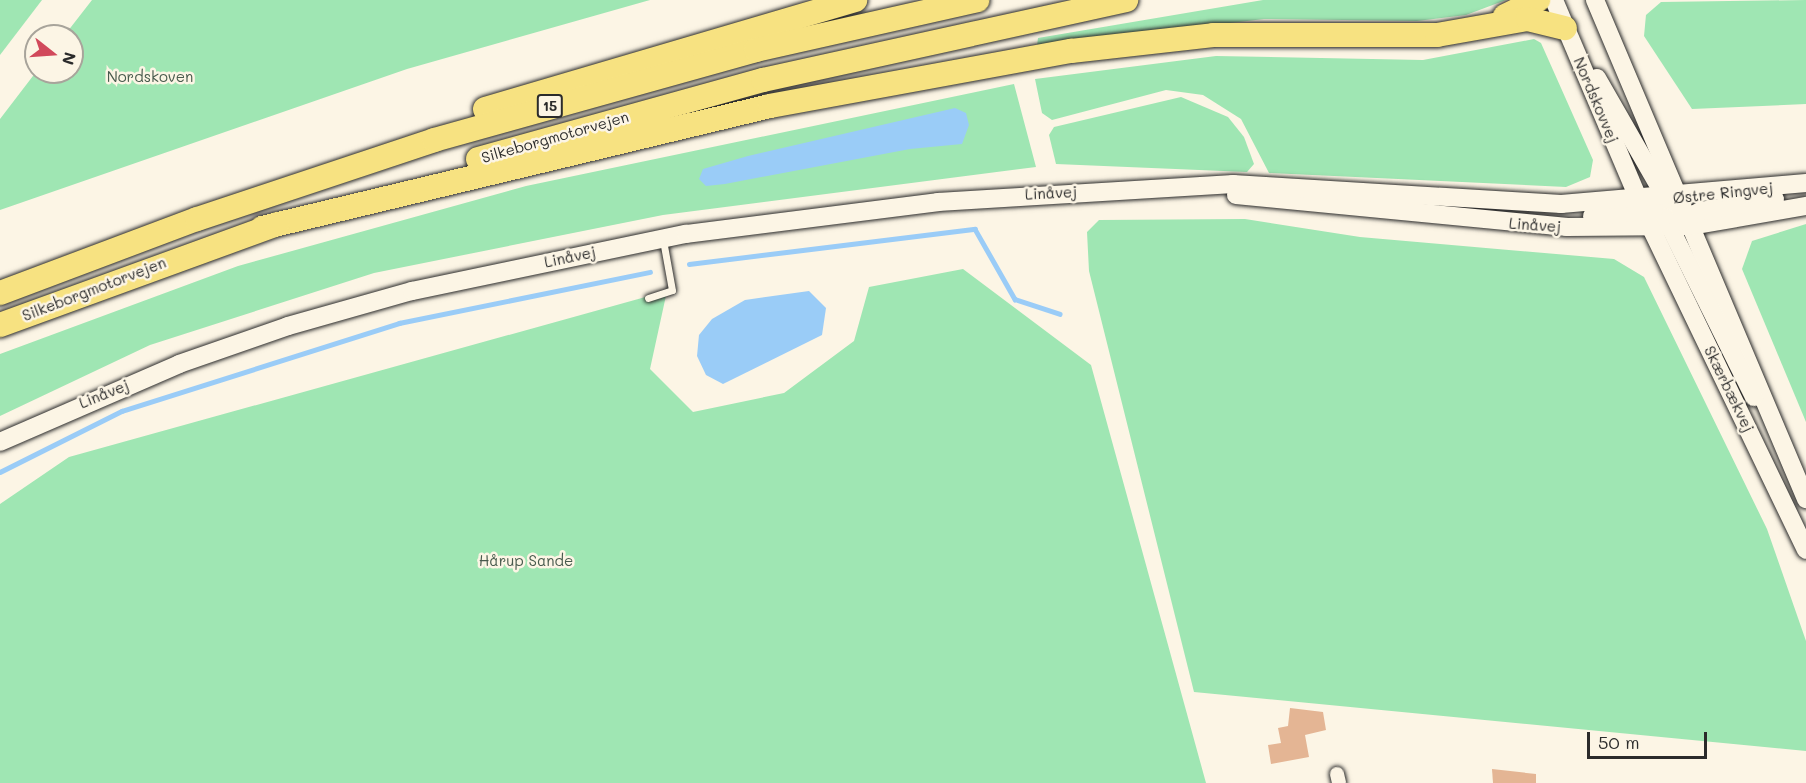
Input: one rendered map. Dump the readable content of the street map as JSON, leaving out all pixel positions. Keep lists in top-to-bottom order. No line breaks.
{"streets":{"highway":["15","Silkeborgmotorvejen"],"main road":["Nordskovvej","Linåvej","Østre Ringvej","Skærbækvej"]},"crossings":[["Nordskovvej","Linåvej"],["Nordskovvej","Østre Ringvej"],["Nordskovvej","Skærbækvej"],["Linåvej","Østre Ringvej"],["Linåvej","Skærbækvej"],["Østre Ringvej","Skærbækvej"]],"parks":["Nordskoven","Hårup Sande"],"scale_bar":"50 m","north":"right"}
